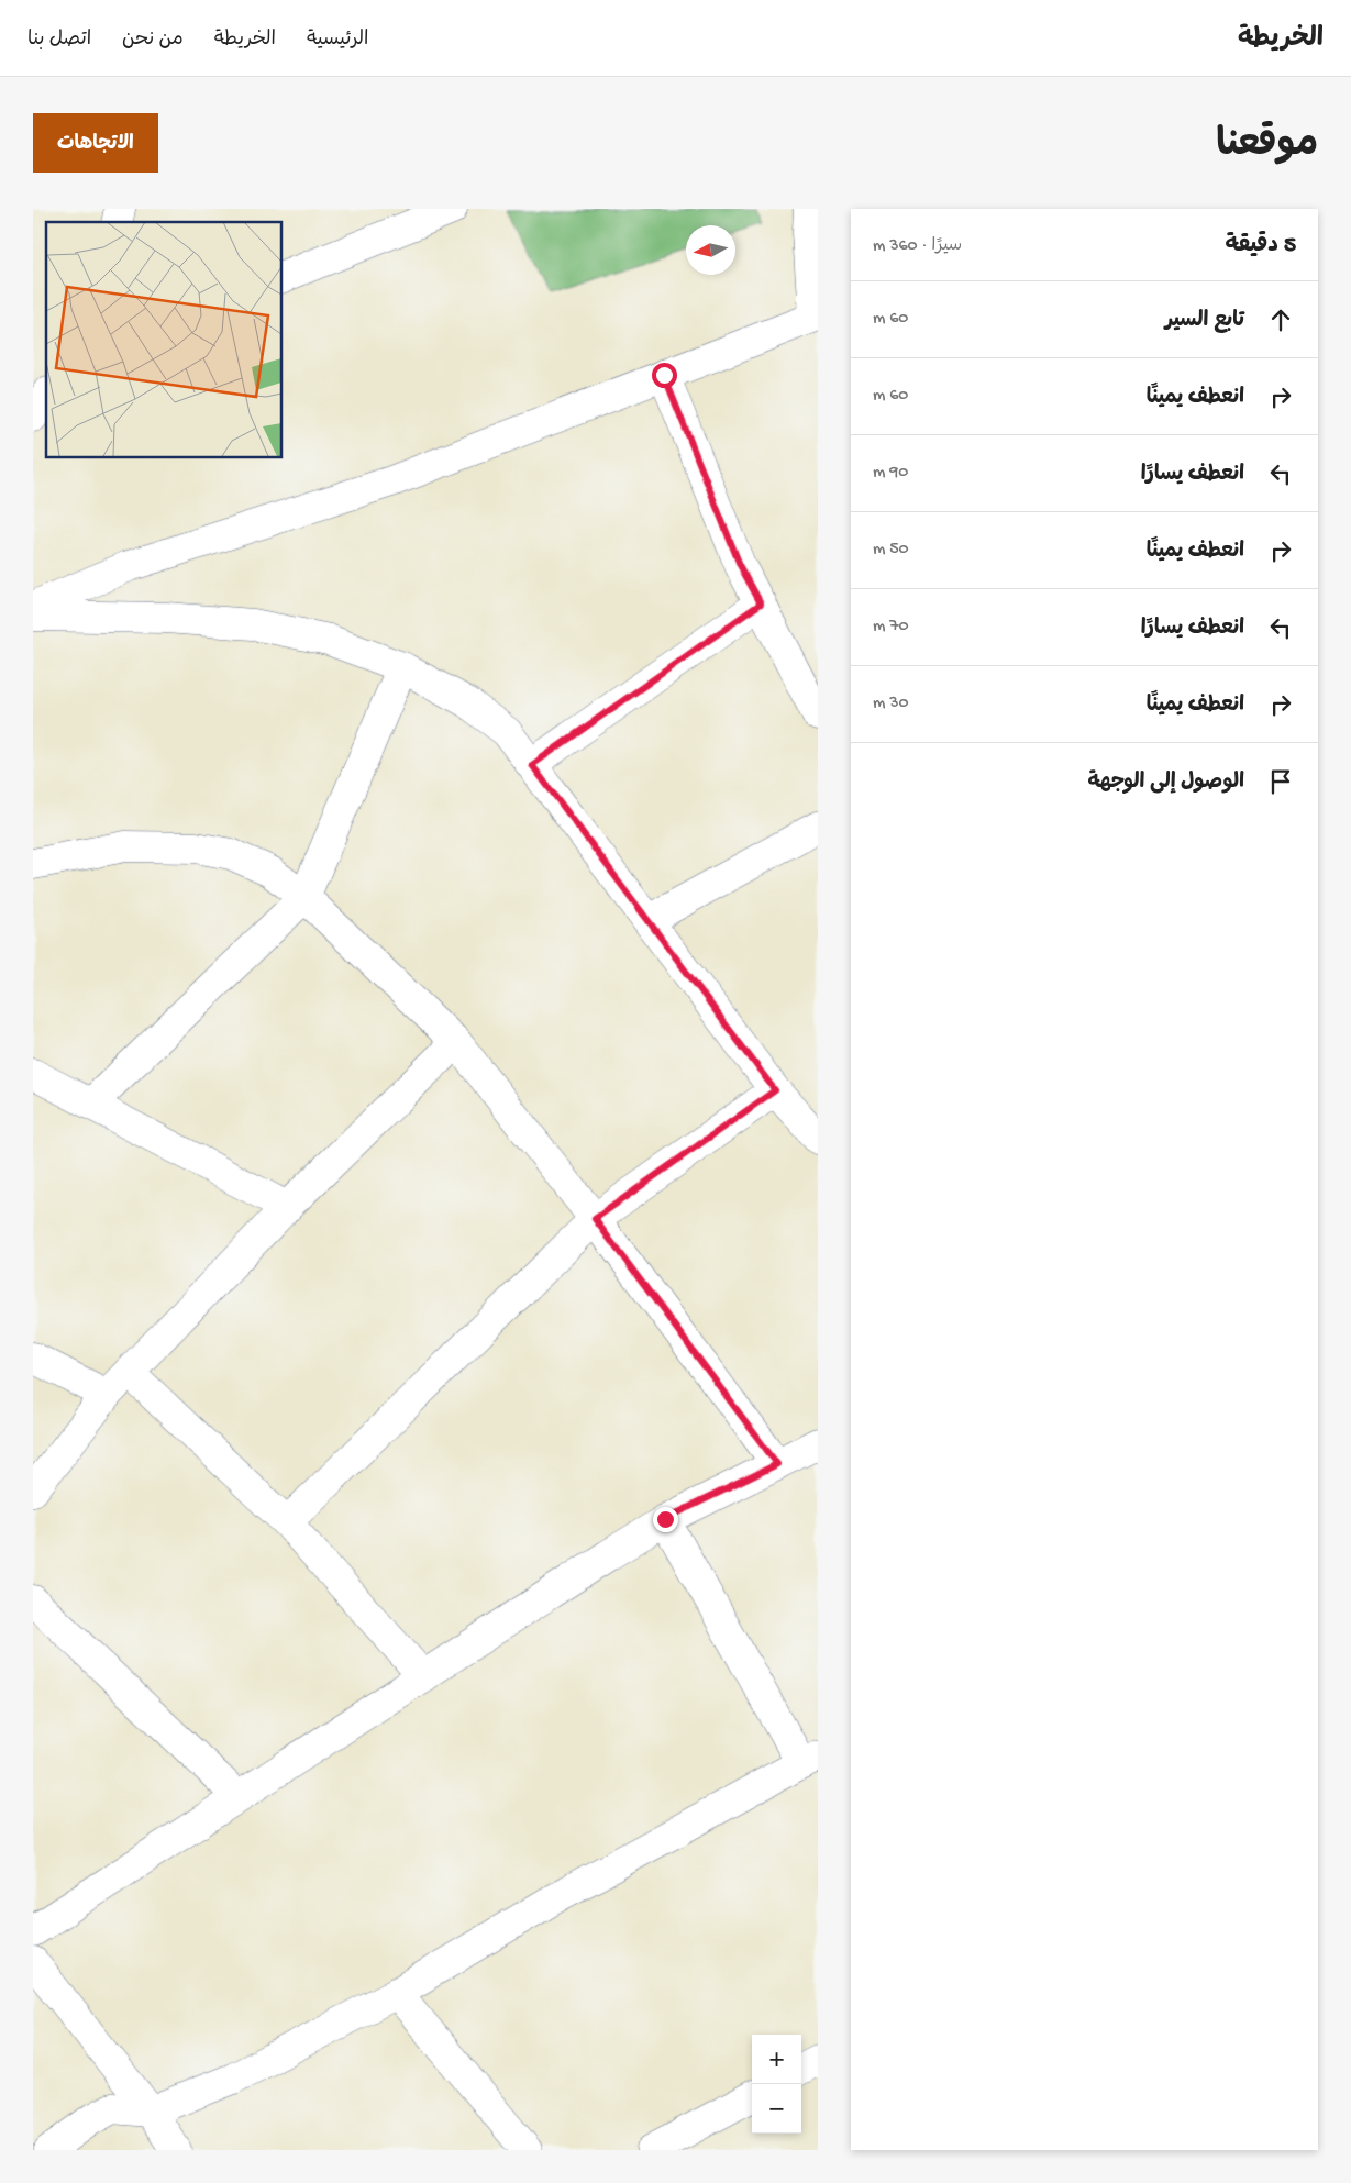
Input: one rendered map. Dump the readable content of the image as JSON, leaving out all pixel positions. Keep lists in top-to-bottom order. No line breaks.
{"north":"left","page":{"header":"الخريطة","nav":["الرئيسية","الخريطة","من نحن","اتصل بنا"],"title":"موقعنا","buttons":"الاتجاهات","heading":["5 دقيقة","سيرًا · 360 m"],"list":[["تابع السير","60 m"],["انعطف يمينًا","60 m"],["انعطف يسارًا","90 m"],["انعطف يمينًا","50 m"],["انعطف يسارًا","70 m"],["انعطف يمينًا","30 m"],"الوصول إلى الوجهة"],"map_buttons":["+","−"]}}
